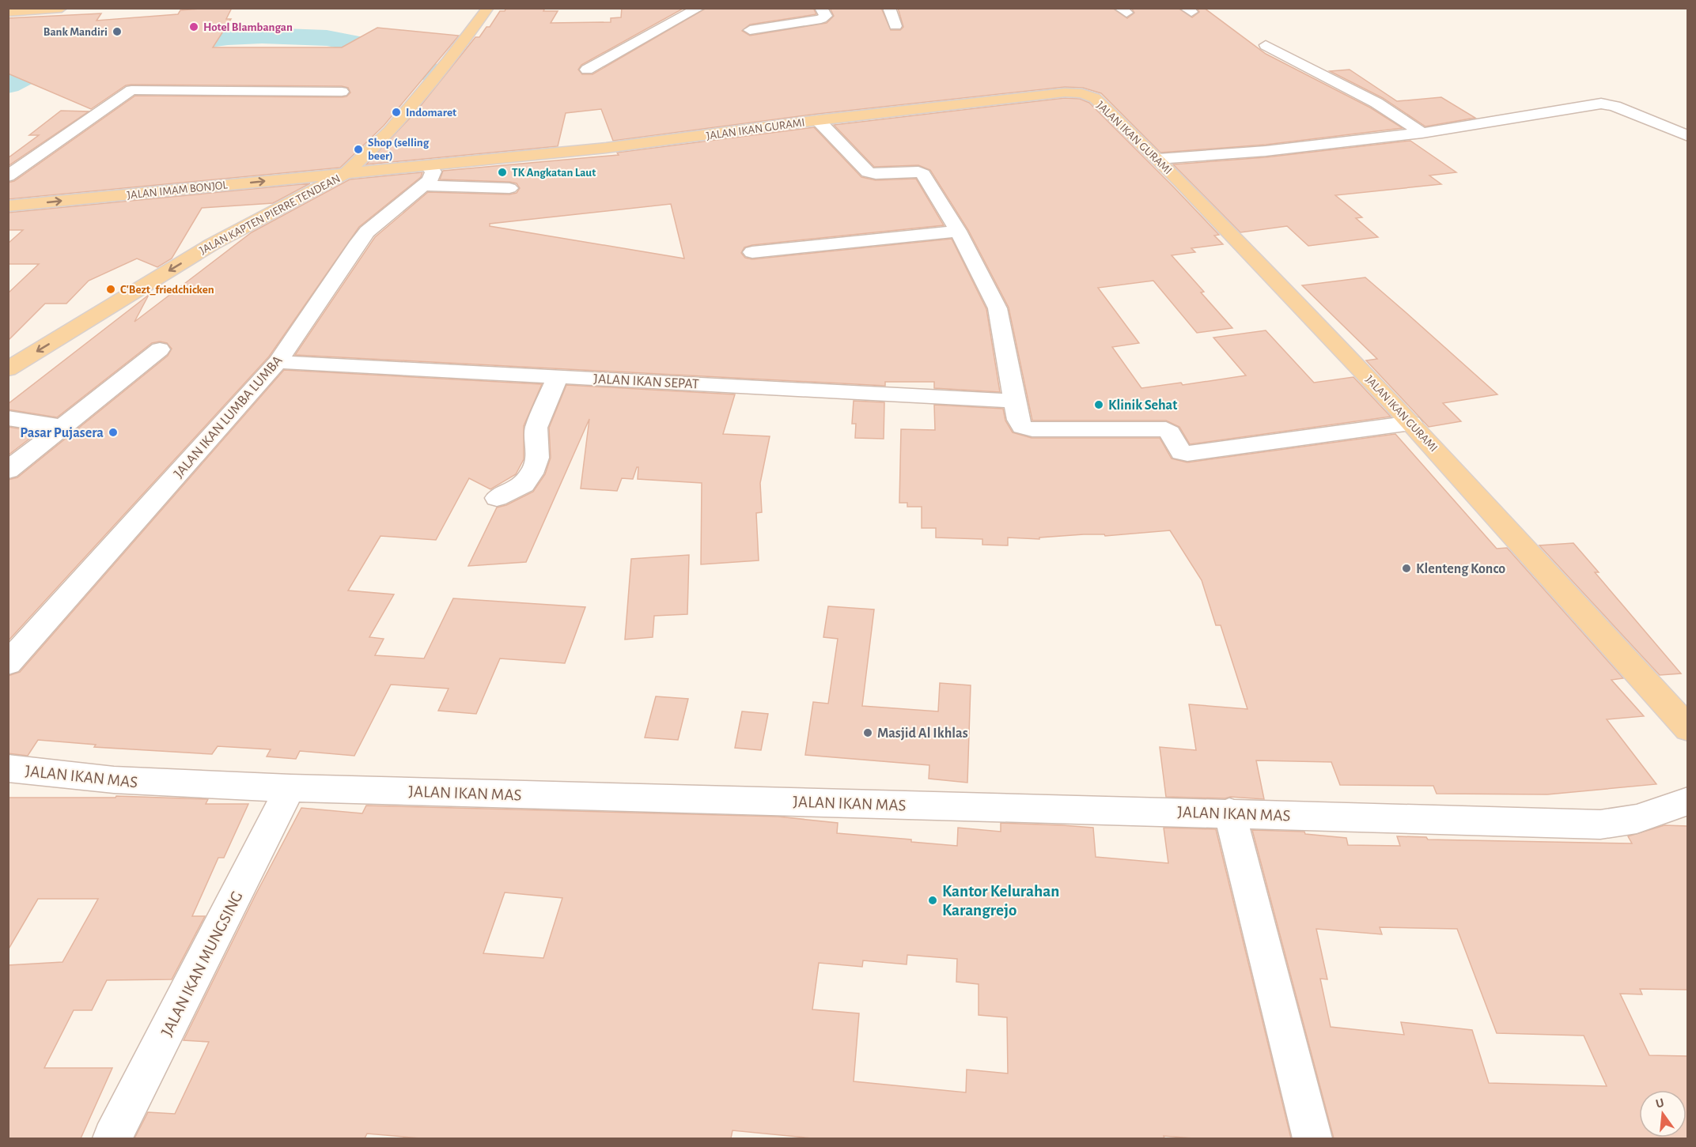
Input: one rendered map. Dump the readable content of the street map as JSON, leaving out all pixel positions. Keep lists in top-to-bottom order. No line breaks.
{"streets":{"main road":["JALAN IKAN GURAMI","JALAN IMAM BONJOL","JALAN KAPTEN PIERRE TENDEAN"],"street":["JALAN IKAN SEPAT","JALAN IKAN LUMBA LUMBA","JALAN IKAN MAS","JALAN IKAN MUNGSING"]},"crossings":[["JALAN IKAN GURAMI","JALAN IMAM BONJOL"],["JALAN IKAN GURAMI","JALAN KAPTEN PIERRE TENDEAN"],["JALAN IKAN GURAMI","JALAN IKAN LUMBA LUMBA"],["JALAN IMAM BONJOL","JALAN KAPTEN PIERRE TENDEAN"],["JALAN IKAN SEPAT","JALAN IKAN LUMBA LUMBA"],["JALAN IKAN MAS","JALAN IKAN MUNGSING"]],"one_way":["JALAN IMAM BONJOL","JALAN KAPTEN PIERRE TENDEAN"],"places":["Hotel Blambangan","Bank Mandiri","Indomaret","Shop (selling beer)","TK Angkatan Laut","C'Bezt_friedchicken","Klinik Sehat","Pasar Pujasera","Klenteng Konco","Masjid Al Ikhlas","Kantor Kelurahan Karangrejo"],"north":"top"}
